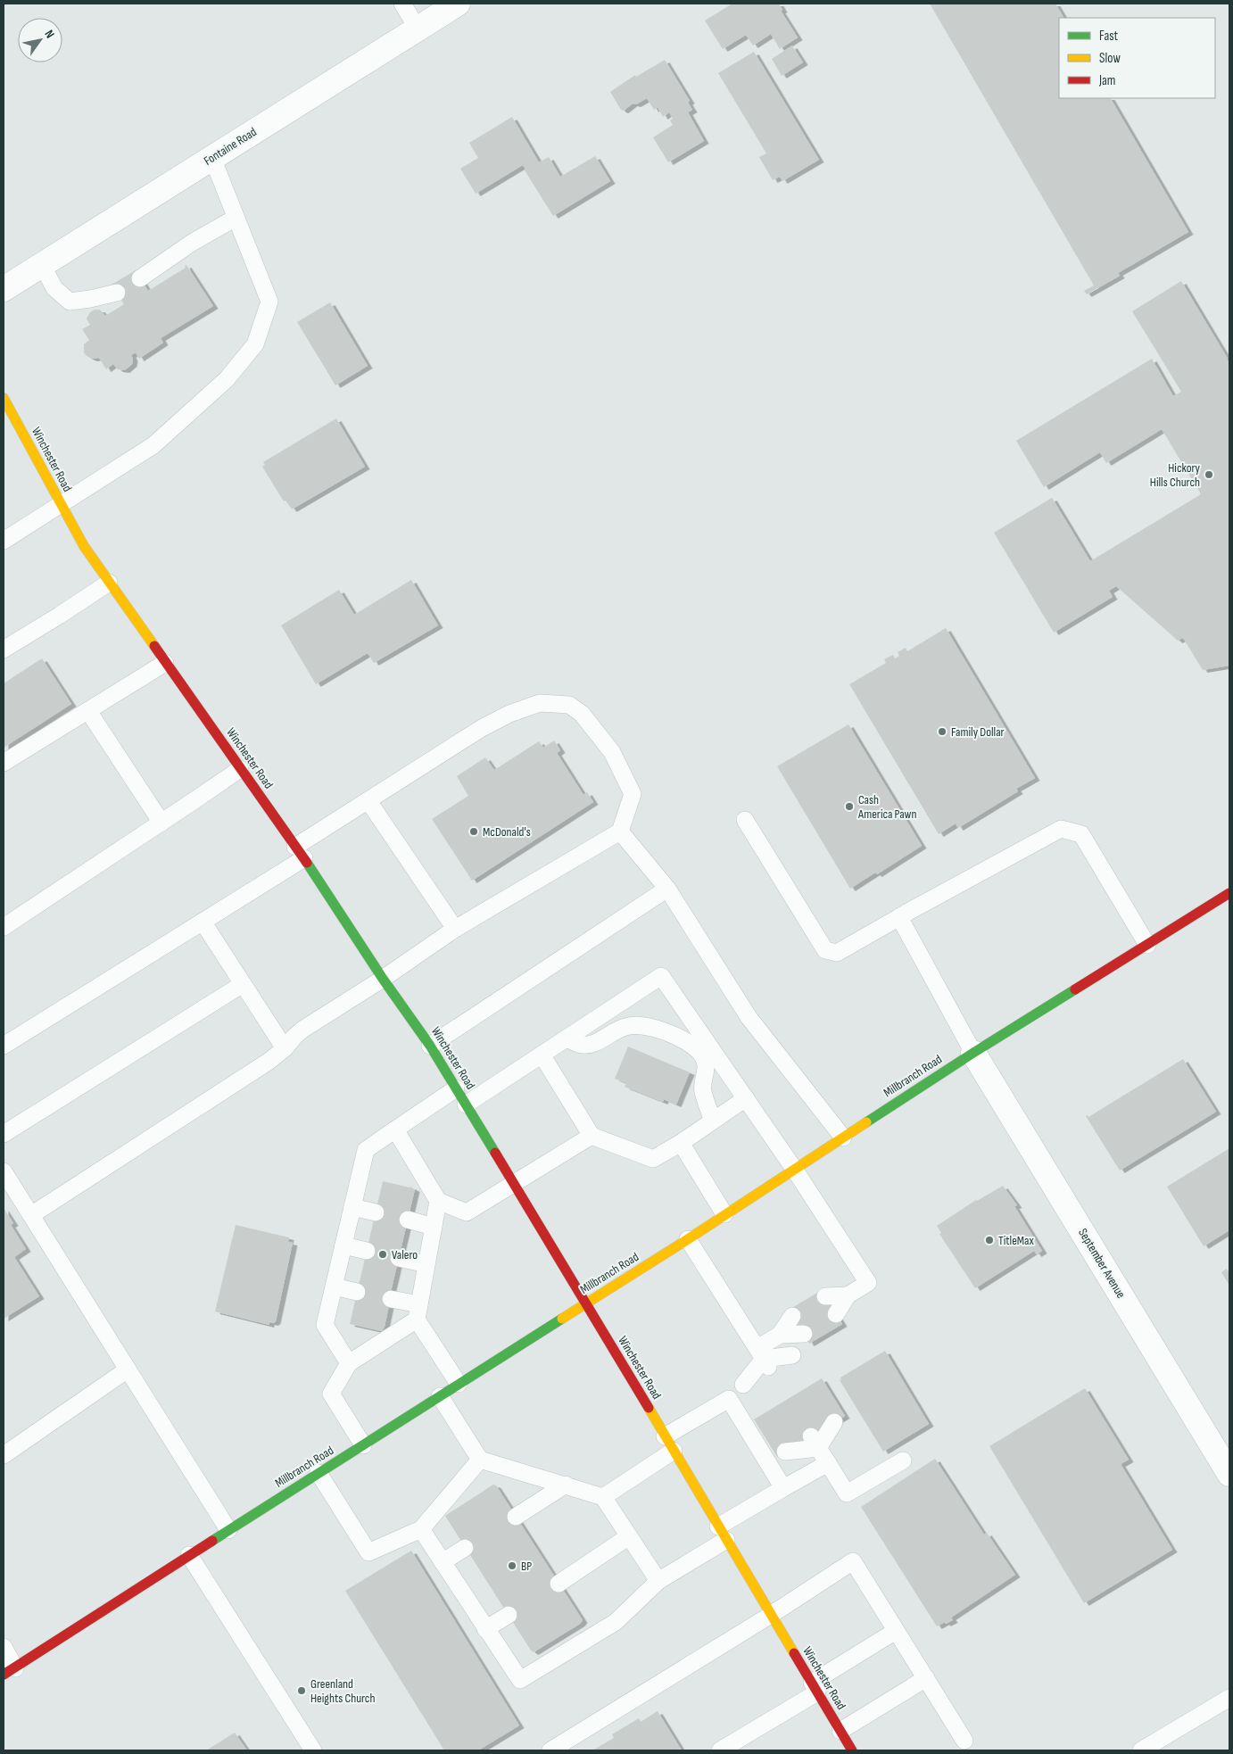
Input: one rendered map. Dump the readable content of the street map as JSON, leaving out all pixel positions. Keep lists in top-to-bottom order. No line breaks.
{"streets":{"main road":["Winchester Road","Millbranch Road"],"street":["Fontaine Road","September Avenue"]},"crossings":[["Winchester Road","Millbranch Road"],["Millbranch Road","September Avenue"]],"places":["Hickory Hills Church","Family Dollar","Cash America Pawn","McDonald's","TitleMax","Valero","BP","Greenland Heights Church"],"legend":["Fast","Slow","Jam"],"north":"top right"}
